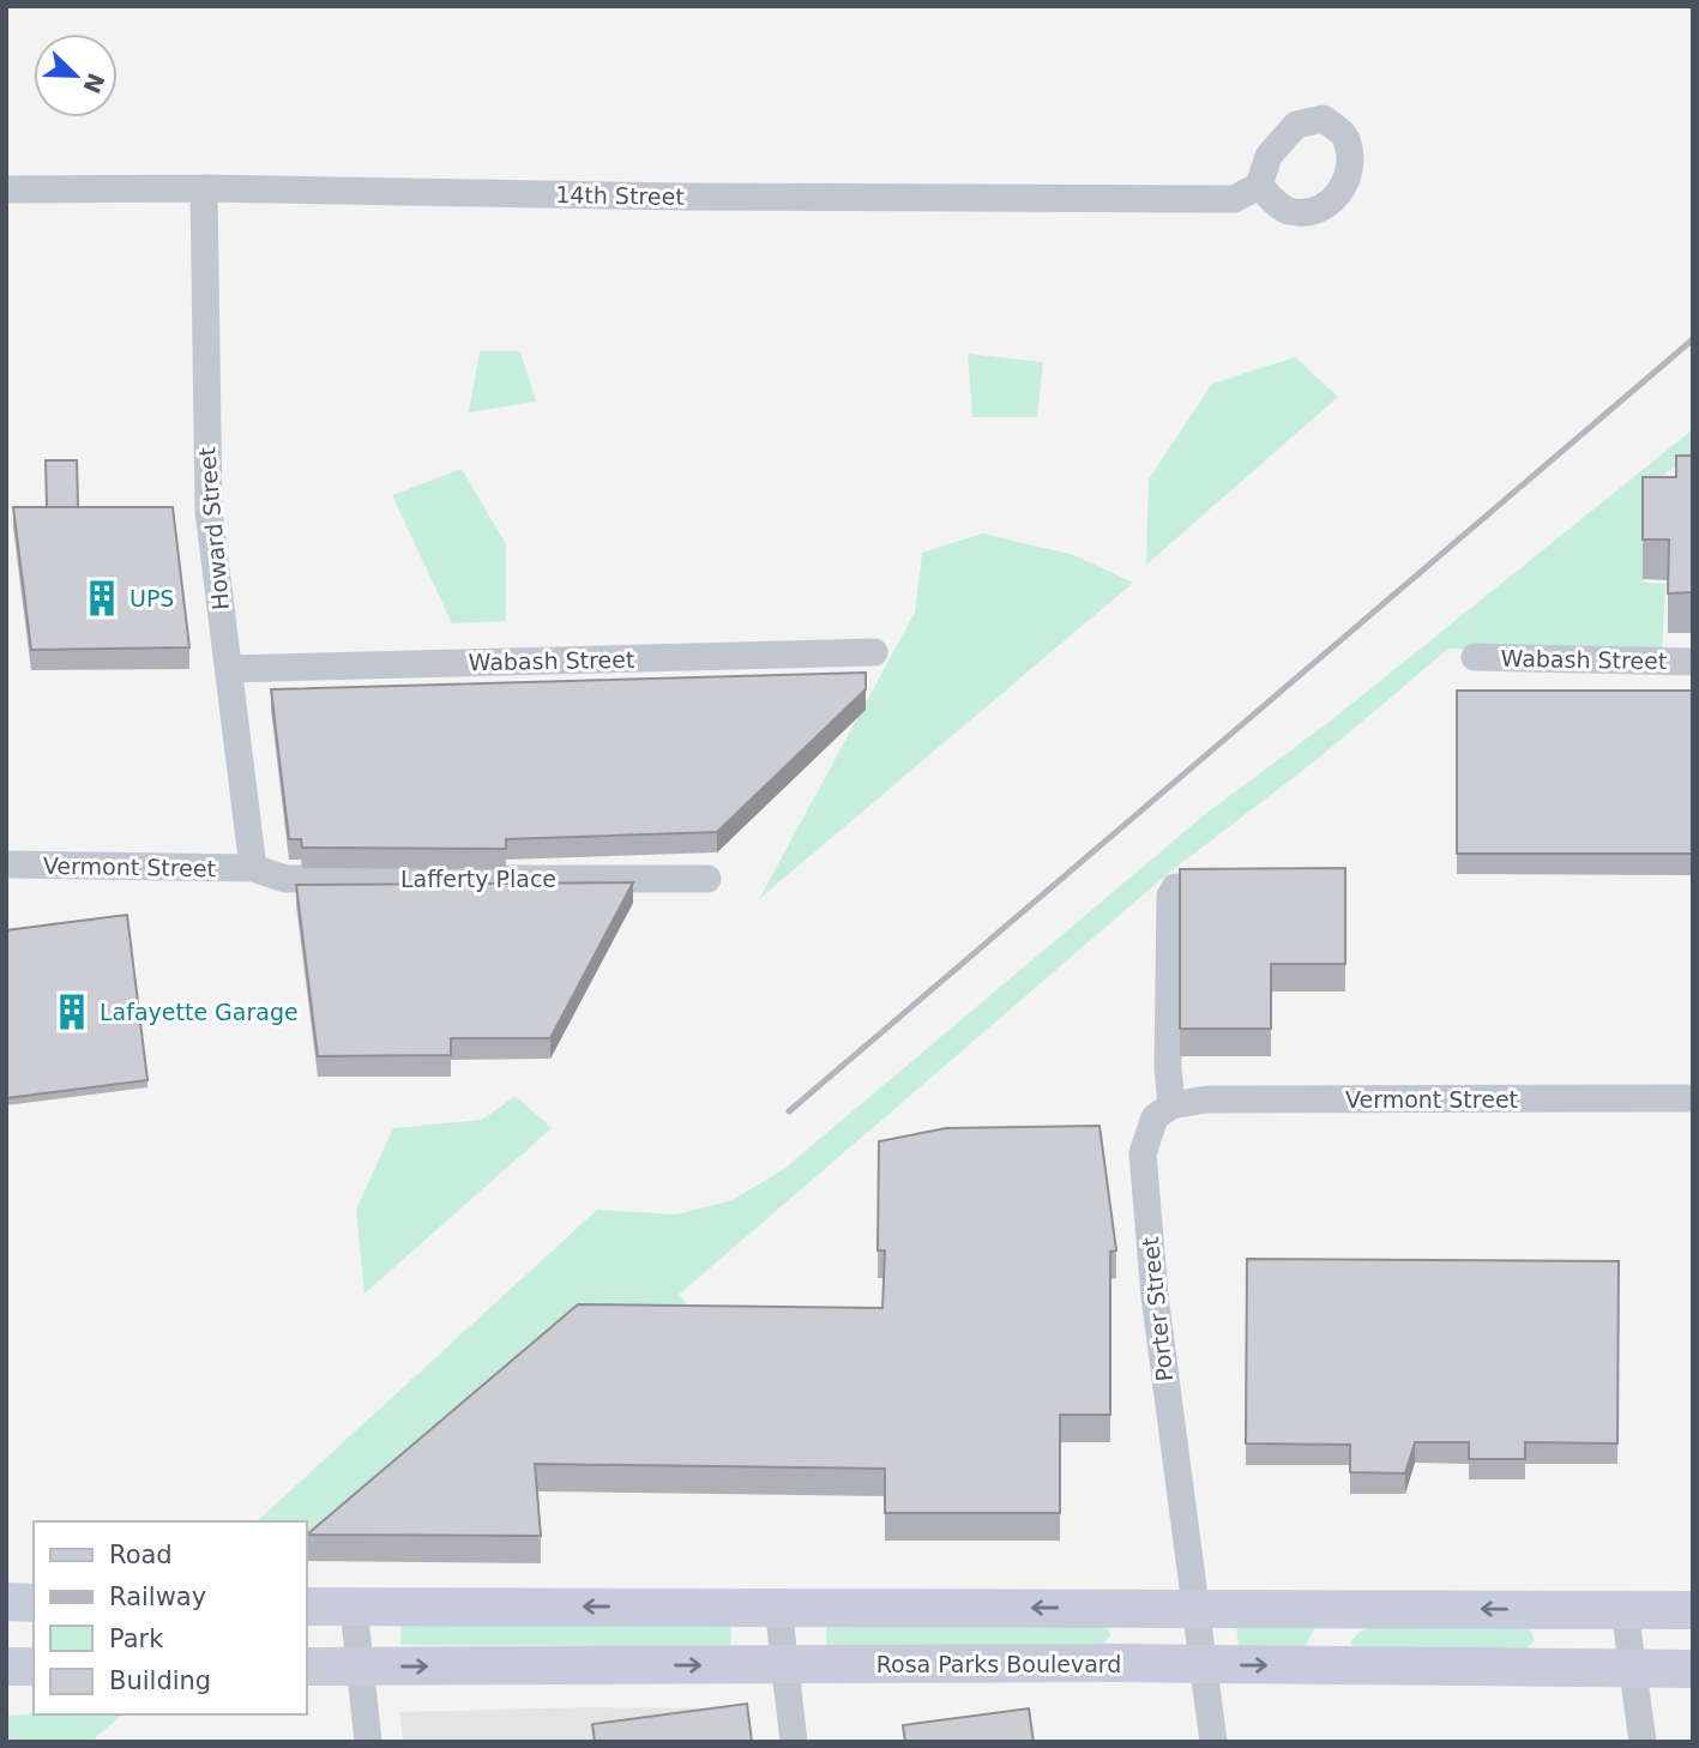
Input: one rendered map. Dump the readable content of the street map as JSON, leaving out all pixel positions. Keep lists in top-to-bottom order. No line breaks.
{"streets":{"main road":["Rosa Parks Boulevard"],"street":["14th Street","Howard Street","Wabash Street","Vermont Street","Lafferty Place","Porter Street"]},"crossings":[["14th Street","Howard Street"],["Howard Street","Wabash Street"],["Howard Street","Vermont Street"],["Howard Street","Lafferty Place"],["Vermont Street","Lafferty Place"],["Vermont Street","Porter Street"],["Porter Street","Rosa Parks Boulevard"]],"places":{"building":["UPS","Lafayette Garage"]},"legend":["Road","Railway","Park","Building"],"north":"bottom right"}
